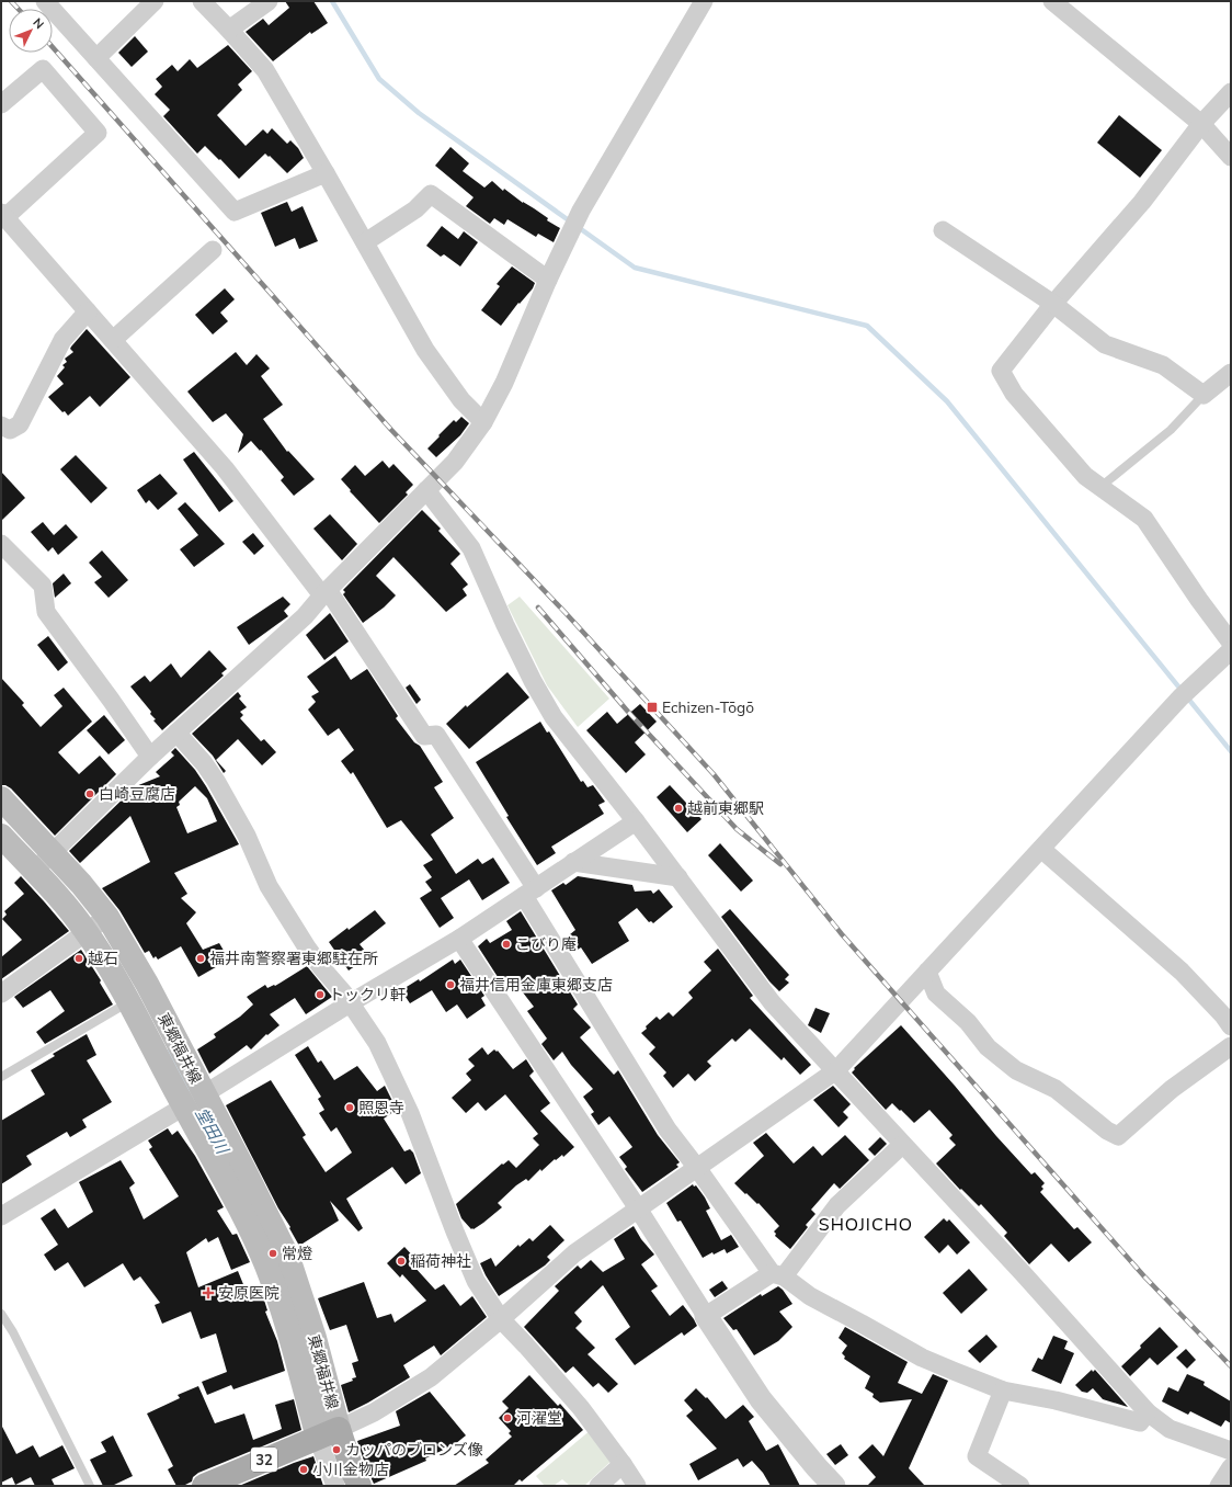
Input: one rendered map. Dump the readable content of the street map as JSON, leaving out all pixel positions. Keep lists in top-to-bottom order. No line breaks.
{"streets":{"main road":["東郷福井線","32"]},"crossings":[["東郷福井線","32"]],"districts":["SHOJICHO"],"water":["堂田川"],"places":{"transit":["Echizen-Tōgō"],"other":["白崎豆腐店","越前東郷駅","こびり庵","越石","福井南警察署東郷駐在所","福井信用金庫東郷支店","トックリ軒","照恩寺","常燈","稲荷神社","河濯堂","カッパのブロンズ像","小川金物店"],"health":["安原医院"]},"north":"top right"}
